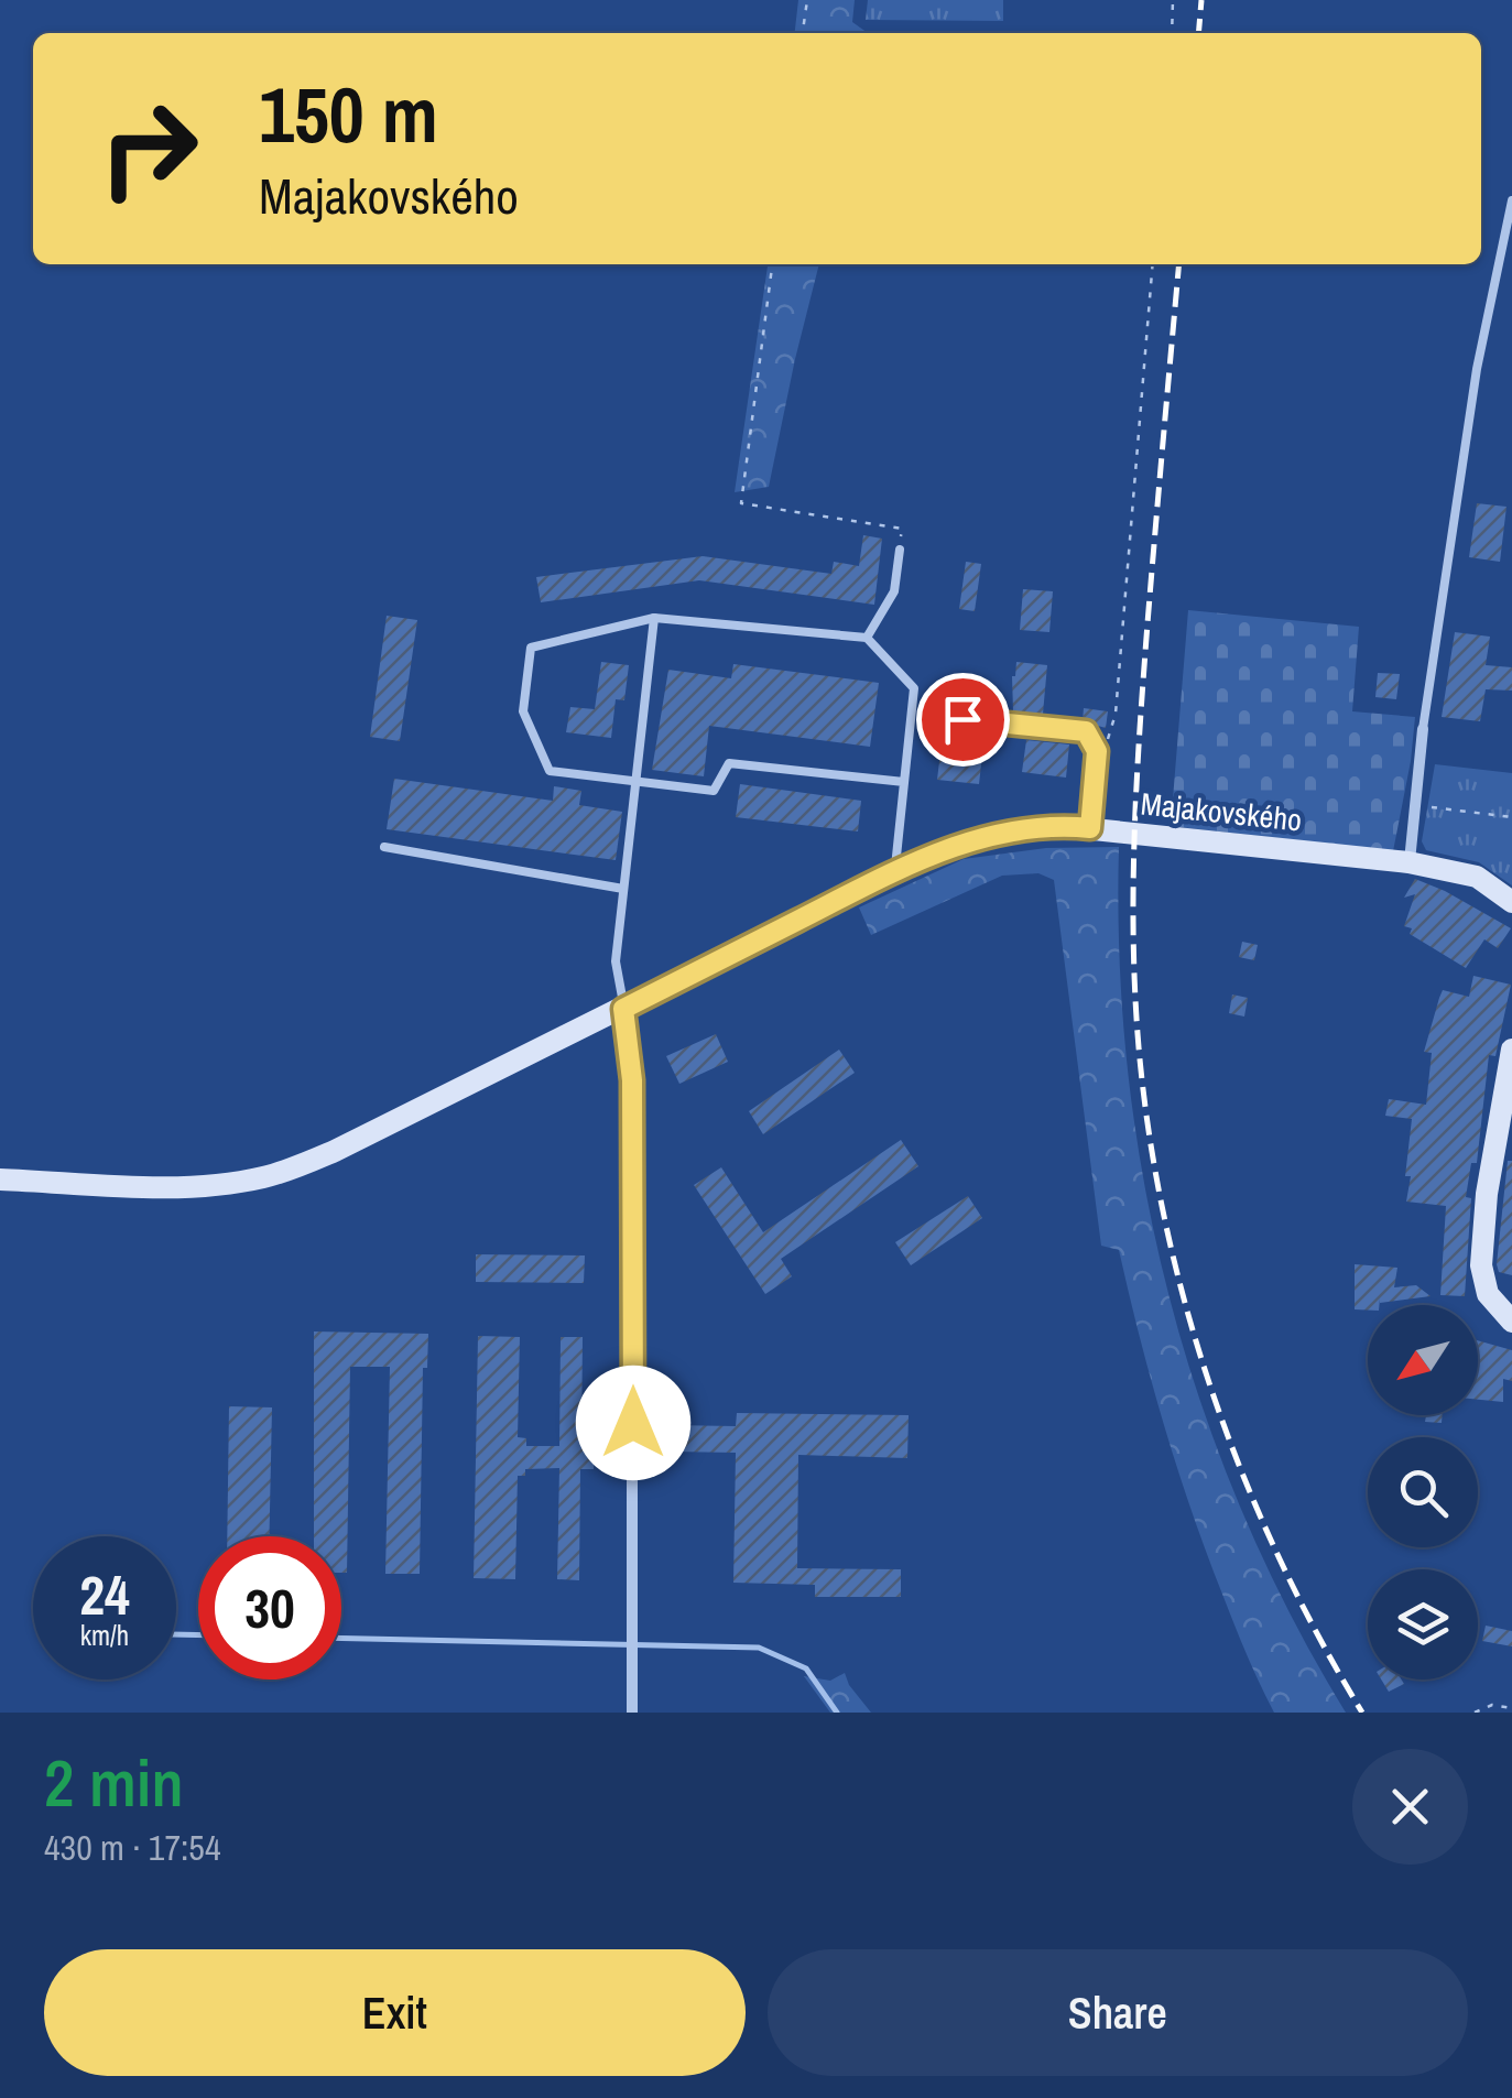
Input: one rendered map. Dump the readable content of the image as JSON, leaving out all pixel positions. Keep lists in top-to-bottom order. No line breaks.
{"streets":{"street":["Majakovského"]},"north":"bottom left","page":{"turn":["150 m","Majakovského"],"speed":"24 km/h","limit":"30","heading":["2 min","430 m · 17:54"],"buttons":["Exit","Share"]}}
